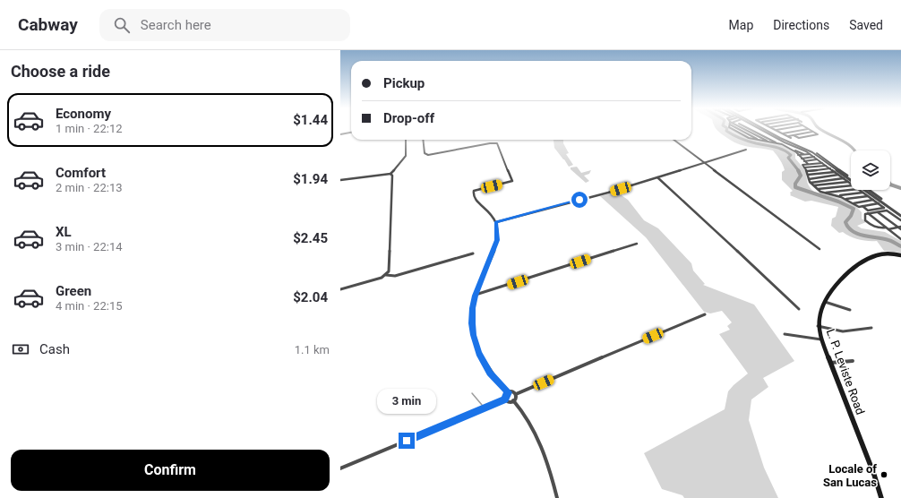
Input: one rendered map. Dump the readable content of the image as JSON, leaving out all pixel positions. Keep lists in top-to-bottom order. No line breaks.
{"streets":{"main road":["L. P. Leviste Road"]},"places":["Locale of San Lucas"],"page":{"header":"Cabway","search":"Search here","nav":["Map","Directions","Saved"],"heading":"Choose a ride","banner":["Pickup","Drop-off"],"list":[{"name":"Economy","note":"1 min · 22:12","value":"$1.44"},{"name":"Comfort","note":"2 min · 22:13","value":"$1.94"},{"name":"XL","note":"3 min · 22:14","value":"$2.45"},{"name":"Green","note":"4 min · 22:15","value":"$2.04"}],"pay":["Cash","1.1 km"],"bubble":"3 min","buttons":"Confirm"}}
